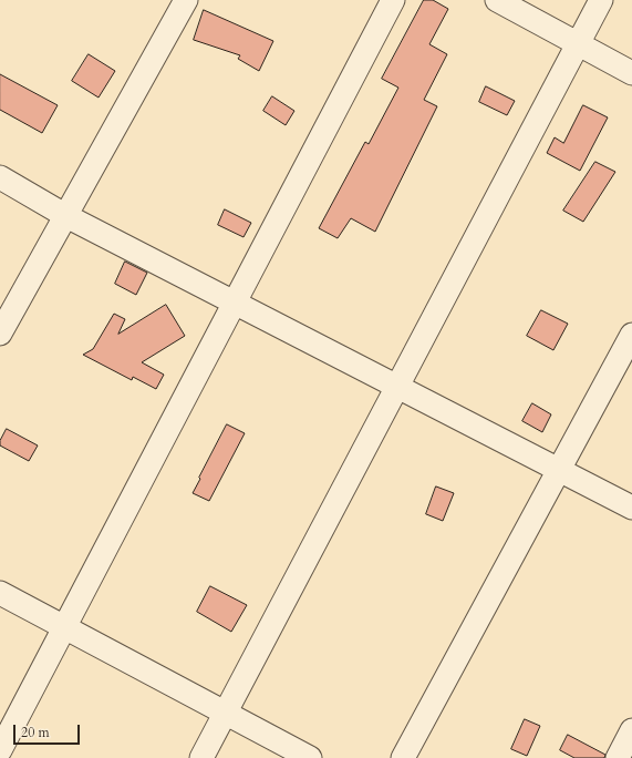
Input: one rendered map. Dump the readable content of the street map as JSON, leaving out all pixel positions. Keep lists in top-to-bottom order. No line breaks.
{"scale_bar":"20 m"}
